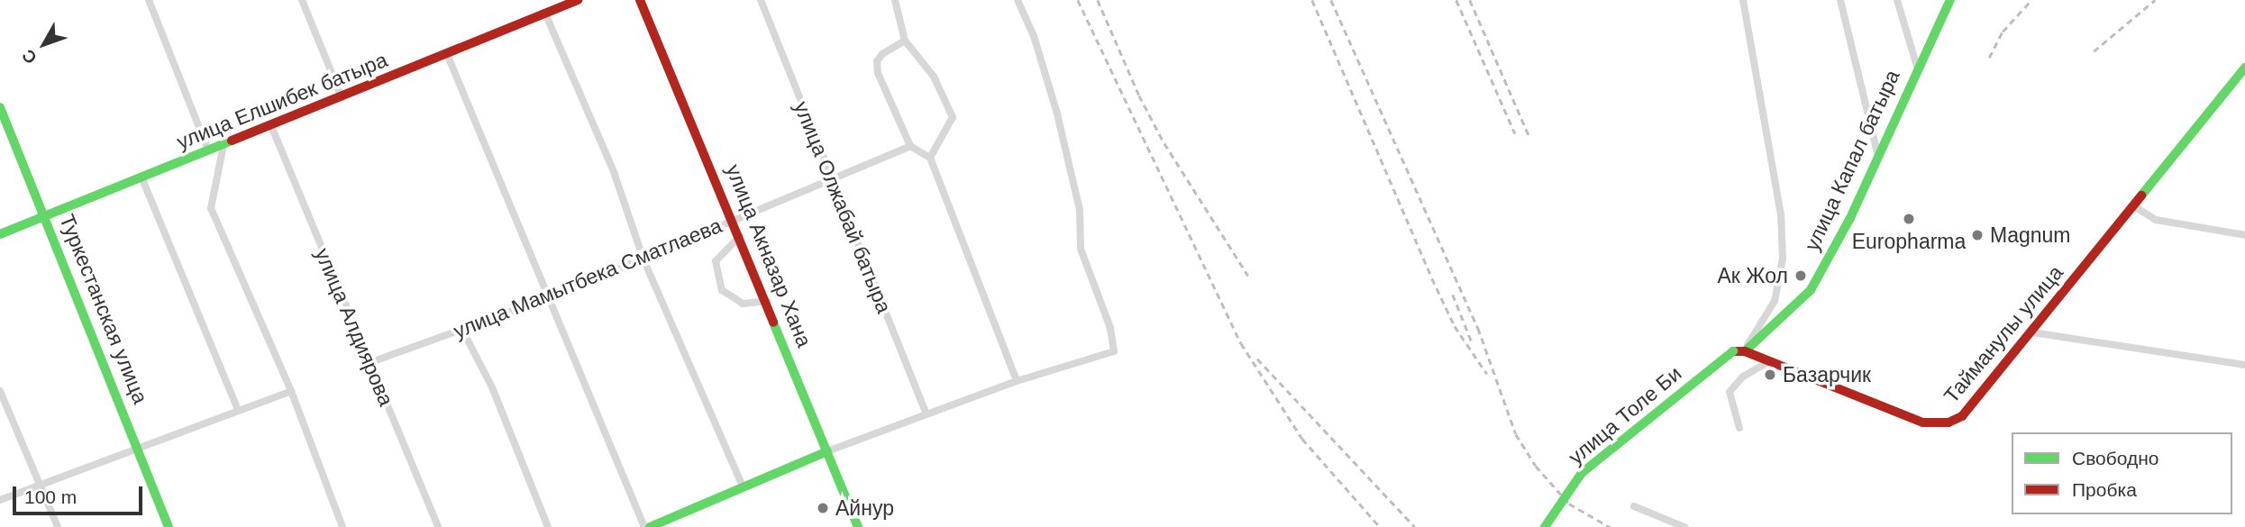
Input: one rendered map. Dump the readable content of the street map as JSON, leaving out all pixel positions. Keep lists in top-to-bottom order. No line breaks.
{"streets":{"street":["улица Елшибек батыра","улица Капал батыра","улица Олжабай батыра","улица Акназар Хана","улица Мамытбека Сматлаева","Туркестанская улица","улица Алдиярова","Тайманулы улица","улица Толе Би"]},"crossings":[["улица Елшибек батыра","Туркестанская улица"],["улица Елшибек батыра","улица Алдиярова"],["улица Капал батыра","Тайманулы улица"],["улица Капал батыра","улица Толе Би"],["улица Олжабай батыра","улица Мамытбека Сматлаева"],["улица Акназар Хана","улица Мамытбека Сматлаева"],["улица Мамытбека Сматлаева","улица Алдиярова"],["Тайманулы улица","улица Толе Би"]],"places":["Europharma","Magnum","Ак Жол","Базарчик","Айнур"],"legend":["Свободно","Пробка"],"scale_bar":"100 m","north":"bottom left"}
